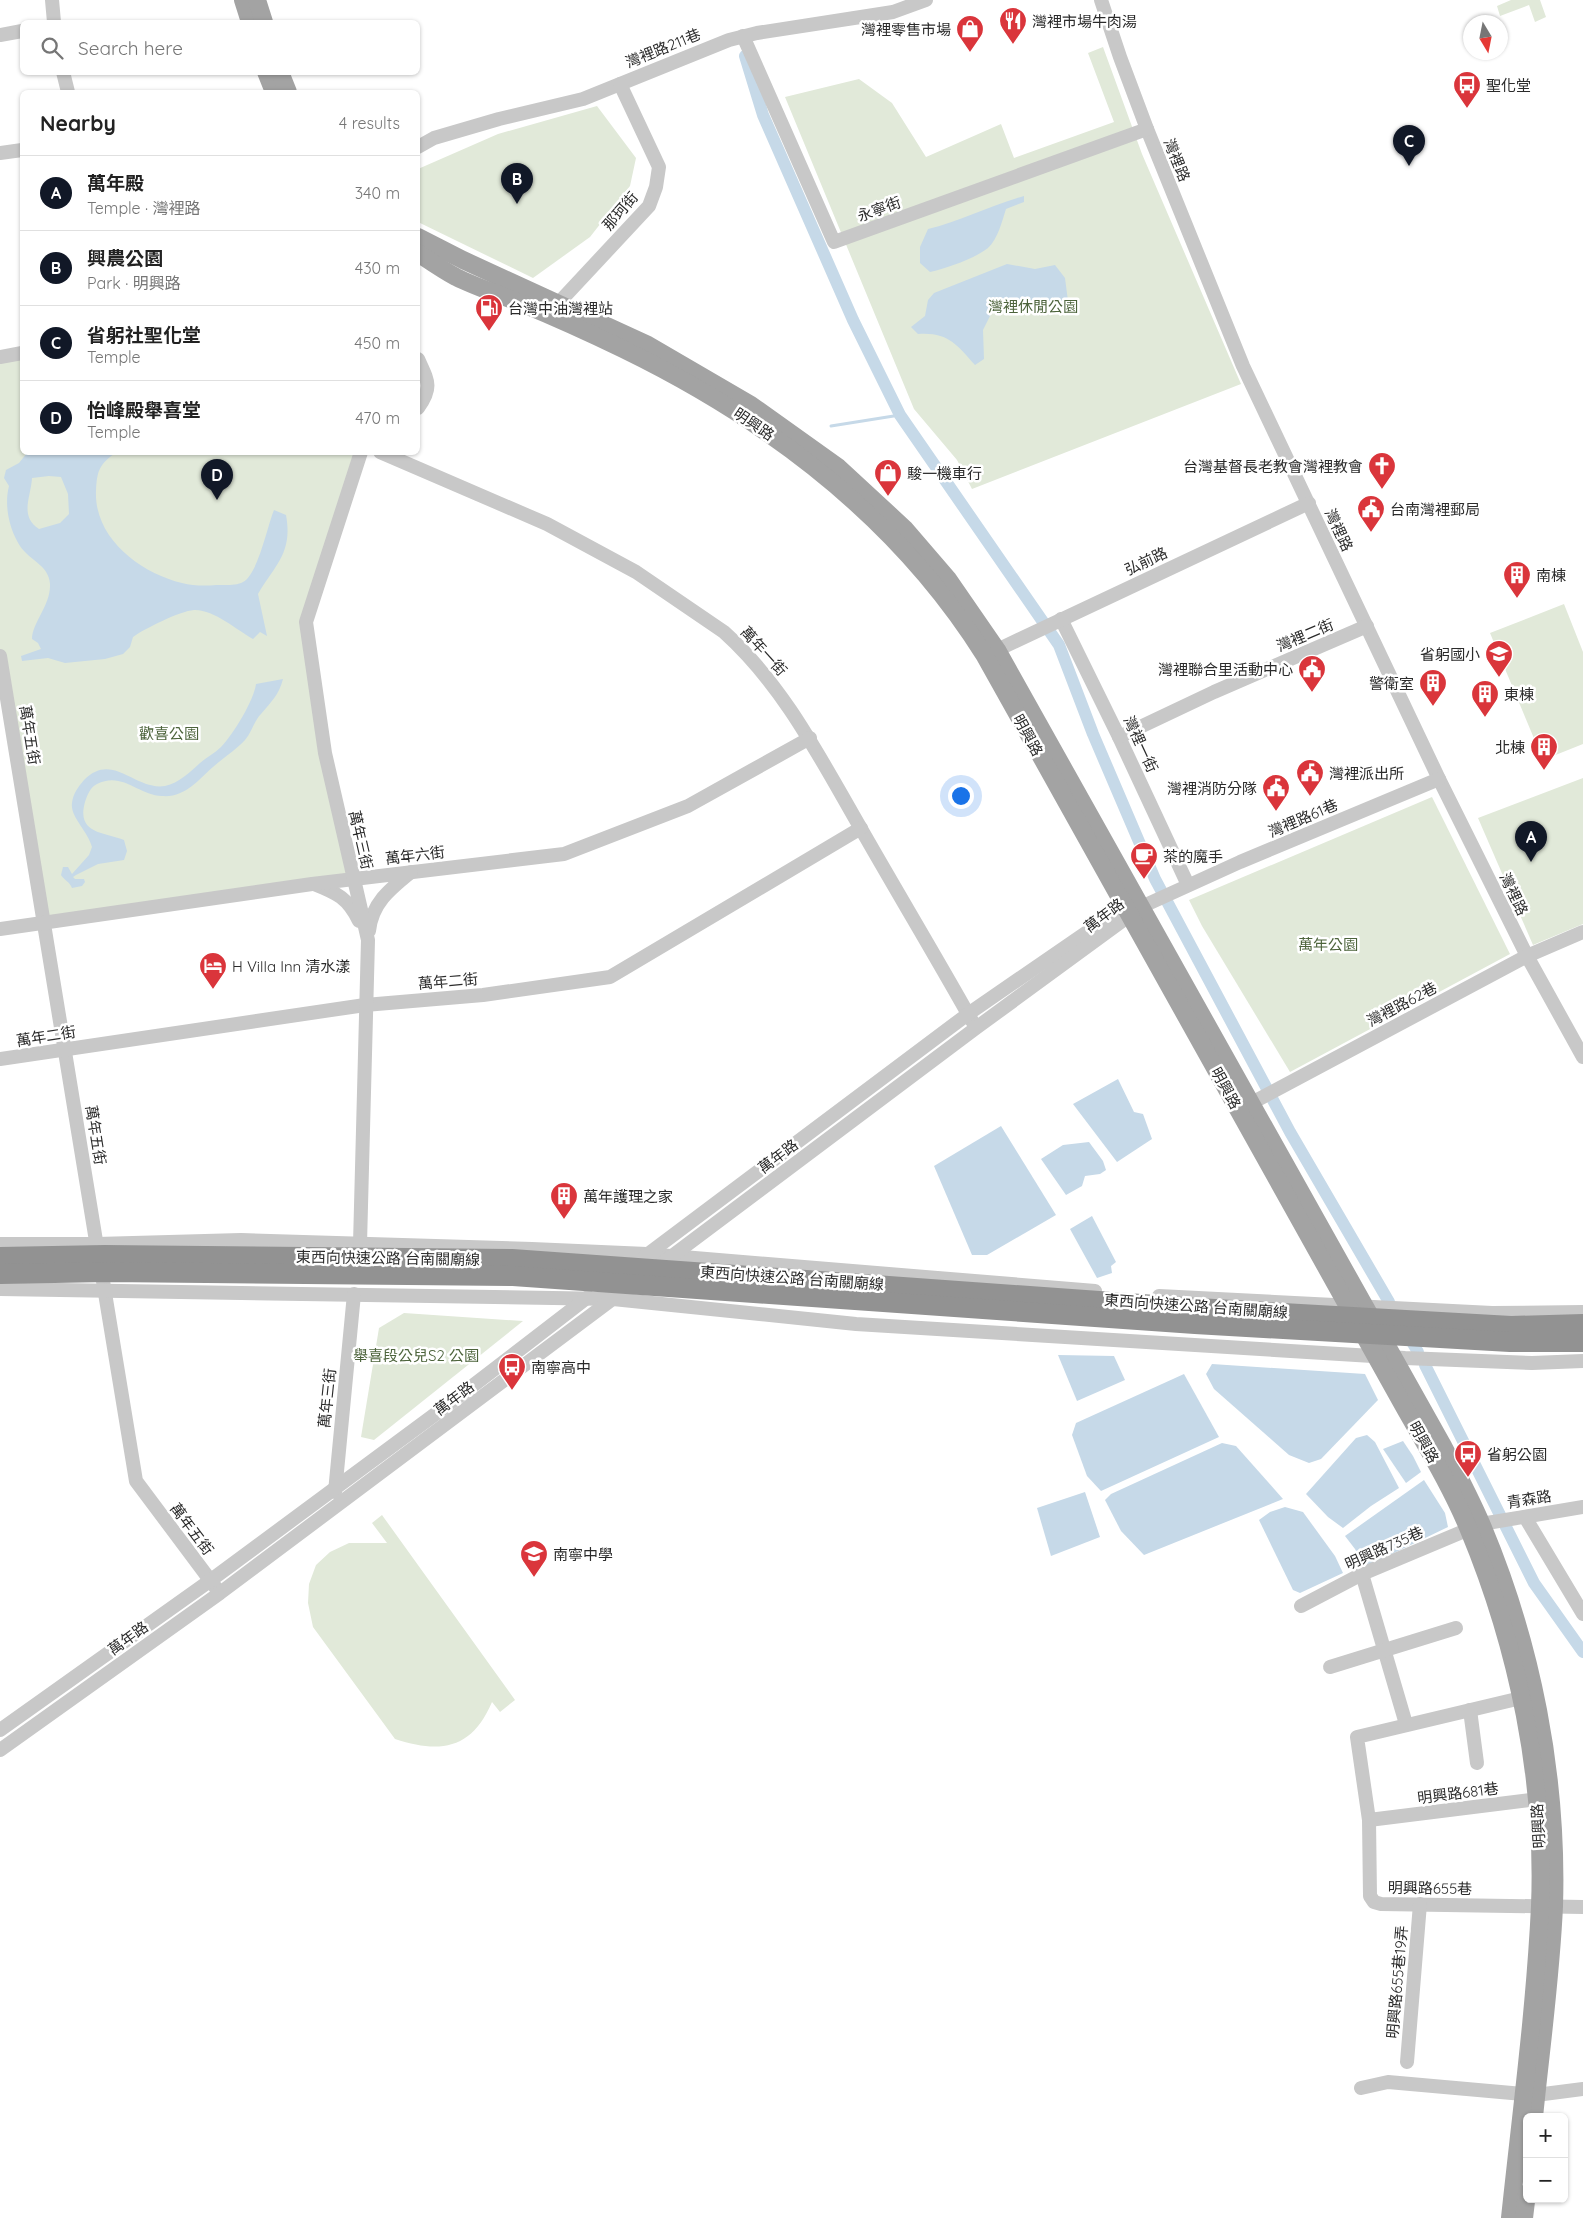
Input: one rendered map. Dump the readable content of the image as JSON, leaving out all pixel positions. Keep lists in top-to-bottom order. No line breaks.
{"streets":{"highway":["東西向快速公路 台南關廟線"],"main road":["明興路"],"street":["灣裡路211巷","灣裡路","永寧街","那珂街","弘前路","灣裡二街","萬年一街","萬年五街","灣裡一街","灣裡路61巷","萬年三街","萬年六街","萬年路","萬年二街","灣裡路62巷","青森路","明興路735巷","明興路681巷","明興路655巷","明興路655巷19弄"]},"crossings":[["灣裡路211巷","永寧街"],["灣裡路211巷","那珂街"],["灣裡路","永寧街"],["灣裡路","弘前路"],["灣裡路","灣裡二街"],["灣裡路","灣裡路61巷"],["灣裡路","灣裡路62巷"],["那珂街","明興路"],["明興路","弘前路"],["明興路","灣裡路61巷"],["明興路","萬年路"],["明興路","灣裡路62巷"],["明興路","青森路"],["明興路","明興路735巷"],["明興路","明興路681巷"],["明興路","明興路655巷"],["弘前路","灣裡一街"],["灣裡二街","灣裡一街"],["萬年一街","萬年六街"],["萬年一街","萬年路"],["萬年一街","萬年二街"],["萬年五街","萬年六街"],["萬年五街","萬年路"],["萬年五街","萬年二街"],["灣裡一街","灣裡路61巷"],["灣裡路61巷","萬年路"],["萬年三街","萬年六街"],["萬年三街","萬年路"],["萬年三街","萬年二街"],["青森路","明興路735巷"],["明興路681巷","明興路655巷"],["明興路655巷","明興路655巷19弄"]],"parks":["灣裡休閒公園","歡喜公園","萬年公園","舉喜段公兒S2 公園"],"places":{"restaurant":["灣裡市場牛肉湯"],"shop":["灣裡零售市場","駿一機車行"],"bus stop":["聖化堂","南寧高中","省躬公園"],"fuel station":["台灣中油灣裡站"],"church":["台灣基督長老教會灣裡教會"],"public building":["台南灣裡郵局","灣裡聯合里活動中心","灣裡派出所","灣裡消防分隊"],"building":["南棟","警衛室","東棟","北棟","萬年護理之家"],"school or university":["省躬國小","南寧中學"],"cafe":["茶的魔手"],"hotel":["H Villa Inn 清水漾"]},"north":"bottom","page":{"search":"Search here","heading":["Nearby","4 results"],"pins":["C","B","D","A"],"list":[{"mark":"A","name":"萬年殿","note":"Temple · 灣裡路","value":"340 m"},{"mark":"B","name":"興農公園","note":"Park · 明興路","value":"430 m"},{"mark":"C","name":"省躬社聖化堂","note":"Temple","value":"450 m"},{"mark":"D","name":"怡峰殿舉喜堂","note":"Temple","value":"470 m"}],"map_buttons":["+","−"]}}
